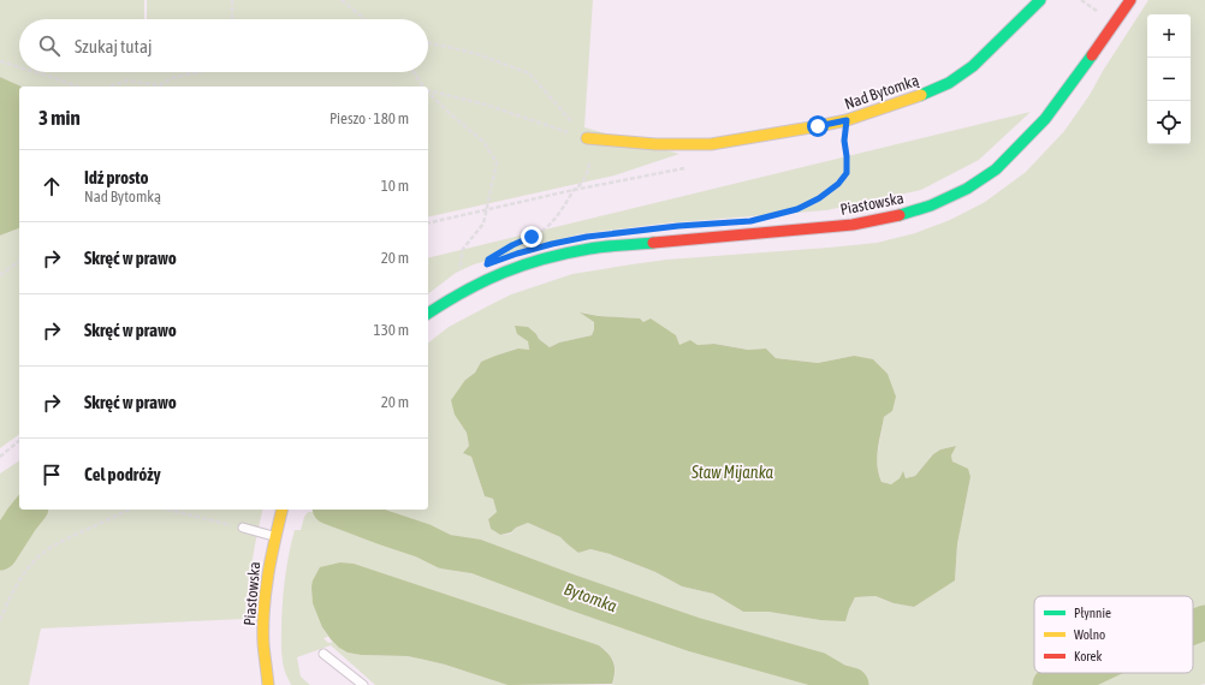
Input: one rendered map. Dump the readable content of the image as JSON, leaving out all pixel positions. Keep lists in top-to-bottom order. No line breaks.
{"streets":{"street":["Nad Bytomką","Piastowska"]},"water":["Staw Mijanka","Bytomka"],"legend":["Płynnie","Wolno","Korek"],"page":{"map_buttons":["+","−"],"search":"Szukaj tutaj","heading":["3 min","Pieszo · 180 m"],"list":[["Idź prosto","Nad Bytomką","10 m"],["Skręć w prawo","20 m"],["Skręć w prawo","130 m"],["Skręć w prawo","20 m"],"Cel podróży"]}}
